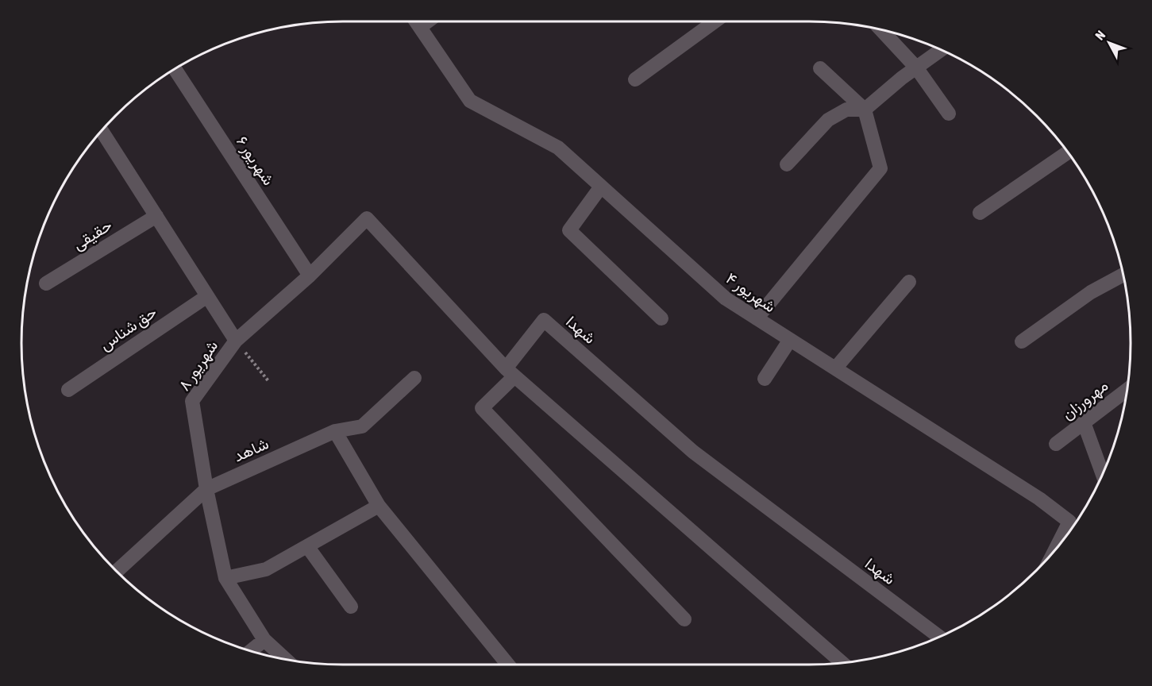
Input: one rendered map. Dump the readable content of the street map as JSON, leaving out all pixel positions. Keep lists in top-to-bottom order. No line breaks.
{"streets":{"street":["شهریور ۶","حقیقی","شهریور ۴","حق شناس","شهدا","شهریور ۸","مهرورزان","شاهد"]},"crossings":[["حقیقی","شهریور ۸"],["حق شناس","شهریور ۸"],["شهریور ۸","شاهد"]],"north":"top left"}
